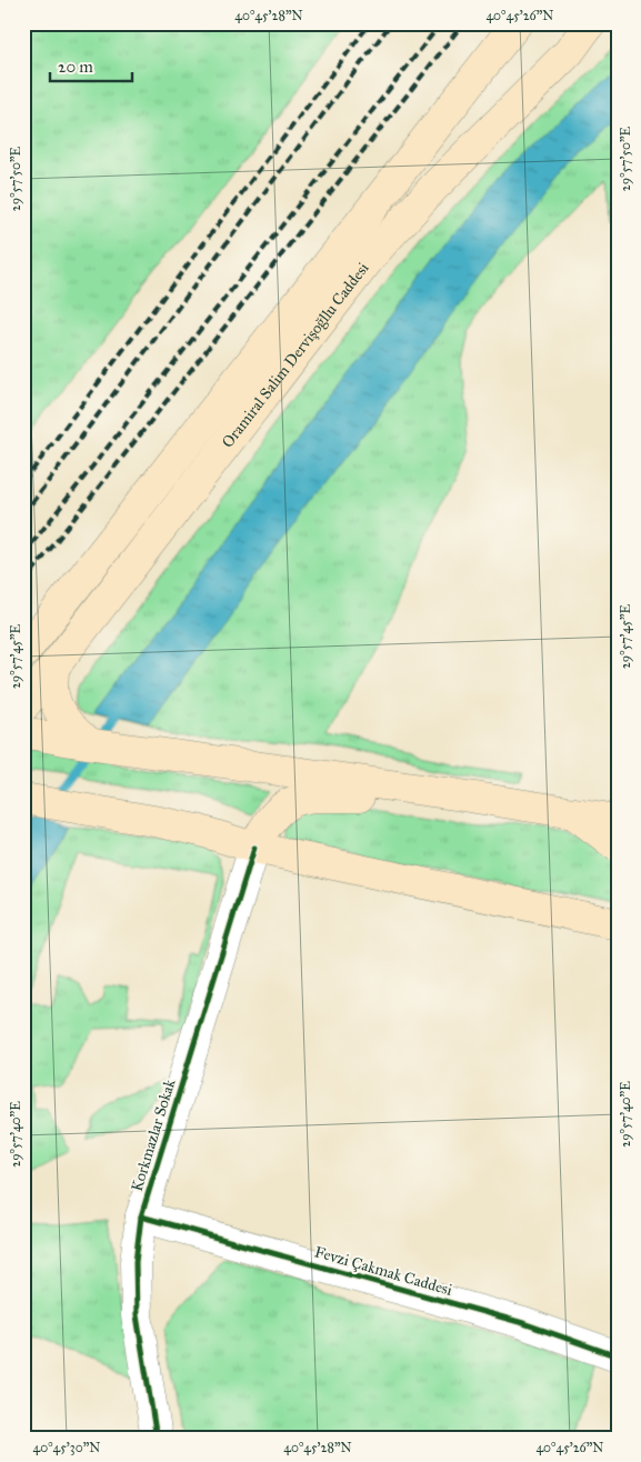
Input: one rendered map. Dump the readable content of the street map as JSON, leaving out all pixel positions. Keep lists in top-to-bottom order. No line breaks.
{"streets":{"main road":["Oramiral Salim Dervişoğllu Caddesi"],"street":["Korkmazlar Sokak","Fevzi Çakmak Caddesi"]},"crossings":[["Korkmazlar Sokak","Fevzi Çakmak Caddesi"]],"scale_bar":"20 m","coordinates":["40°45'28\"N","40°45'26\"N","29°57'50\"E","29°57'45\"E","29°57'40\"E","40°45'30\"N"]}
